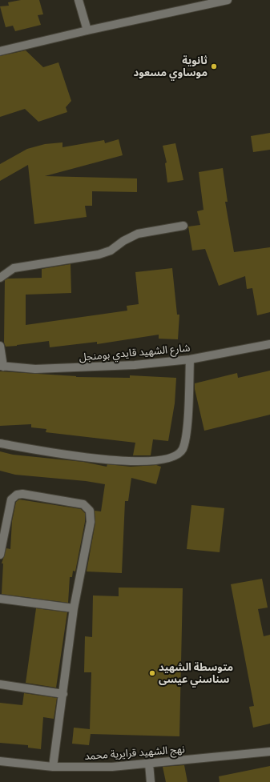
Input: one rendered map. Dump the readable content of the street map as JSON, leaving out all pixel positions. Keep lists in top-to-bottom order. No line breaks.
{"streets":{"street":["شارع الشهيد قايدي بومنجل","نهج الشهيد قرايرية محمد"]},"places":["ثانوية موساوي مسعود","متوسطة الشهيد سناسني عيسى"]}
